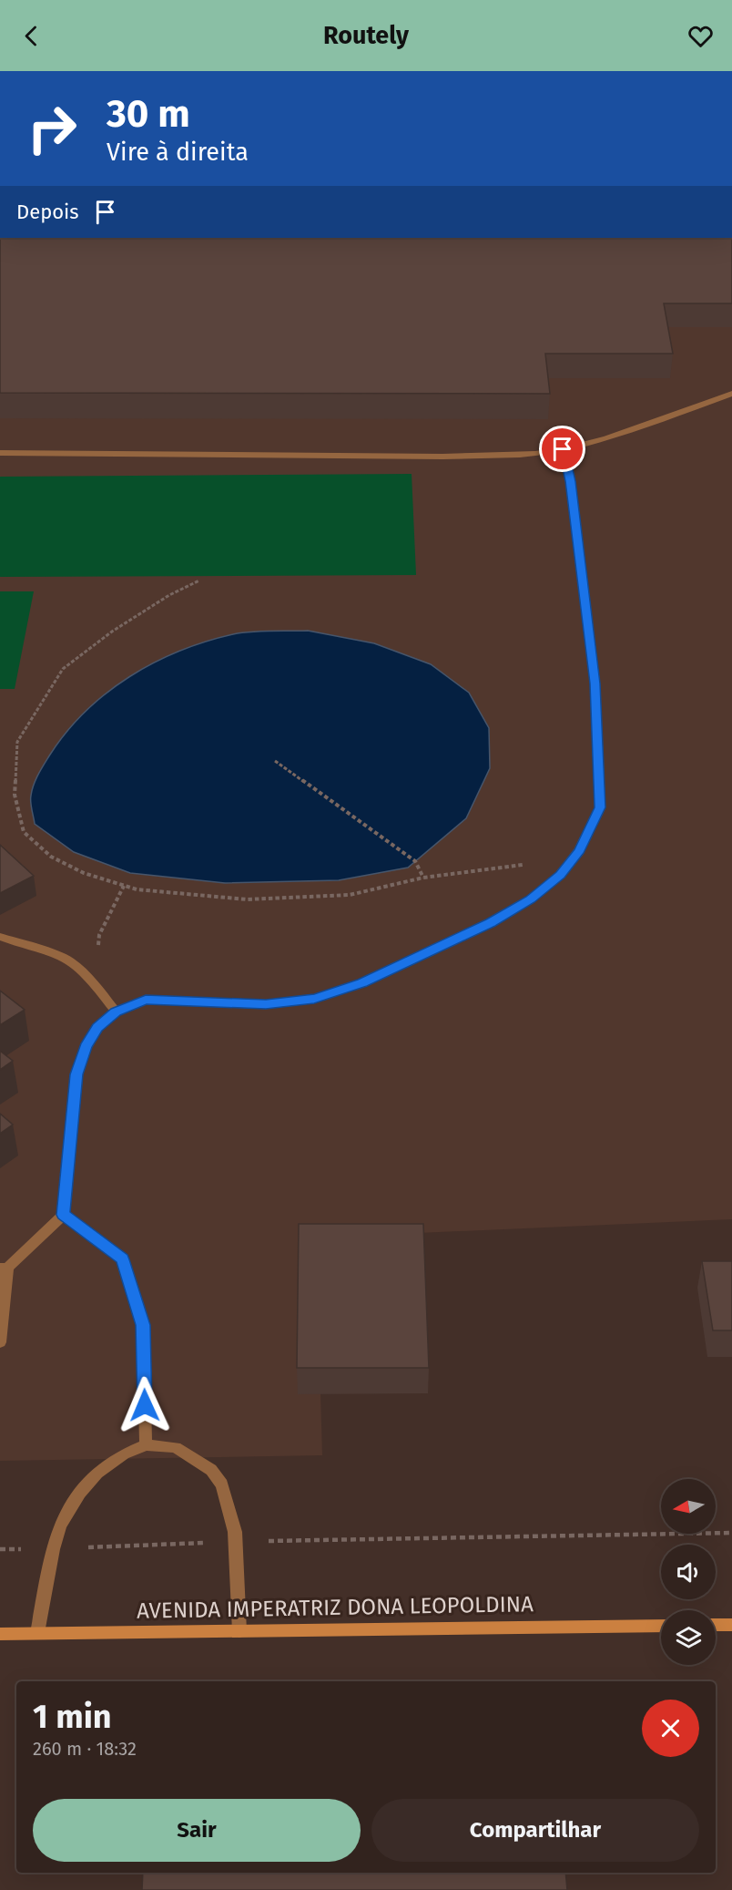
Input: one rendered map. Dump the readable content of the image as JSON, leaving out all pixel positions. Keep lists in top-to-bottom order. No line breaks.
{"streets":{"main road":["AVENIDA IMPERATRIZ DONA LEOPOLDINA"]},"north":"left","page":{"header":"Routely","turn":["30 m","Vire à direita"],"then":"Depois","heading":["1 min","260 m · 18:32"],"buttons":["Sair","Compartilhar"]}}
